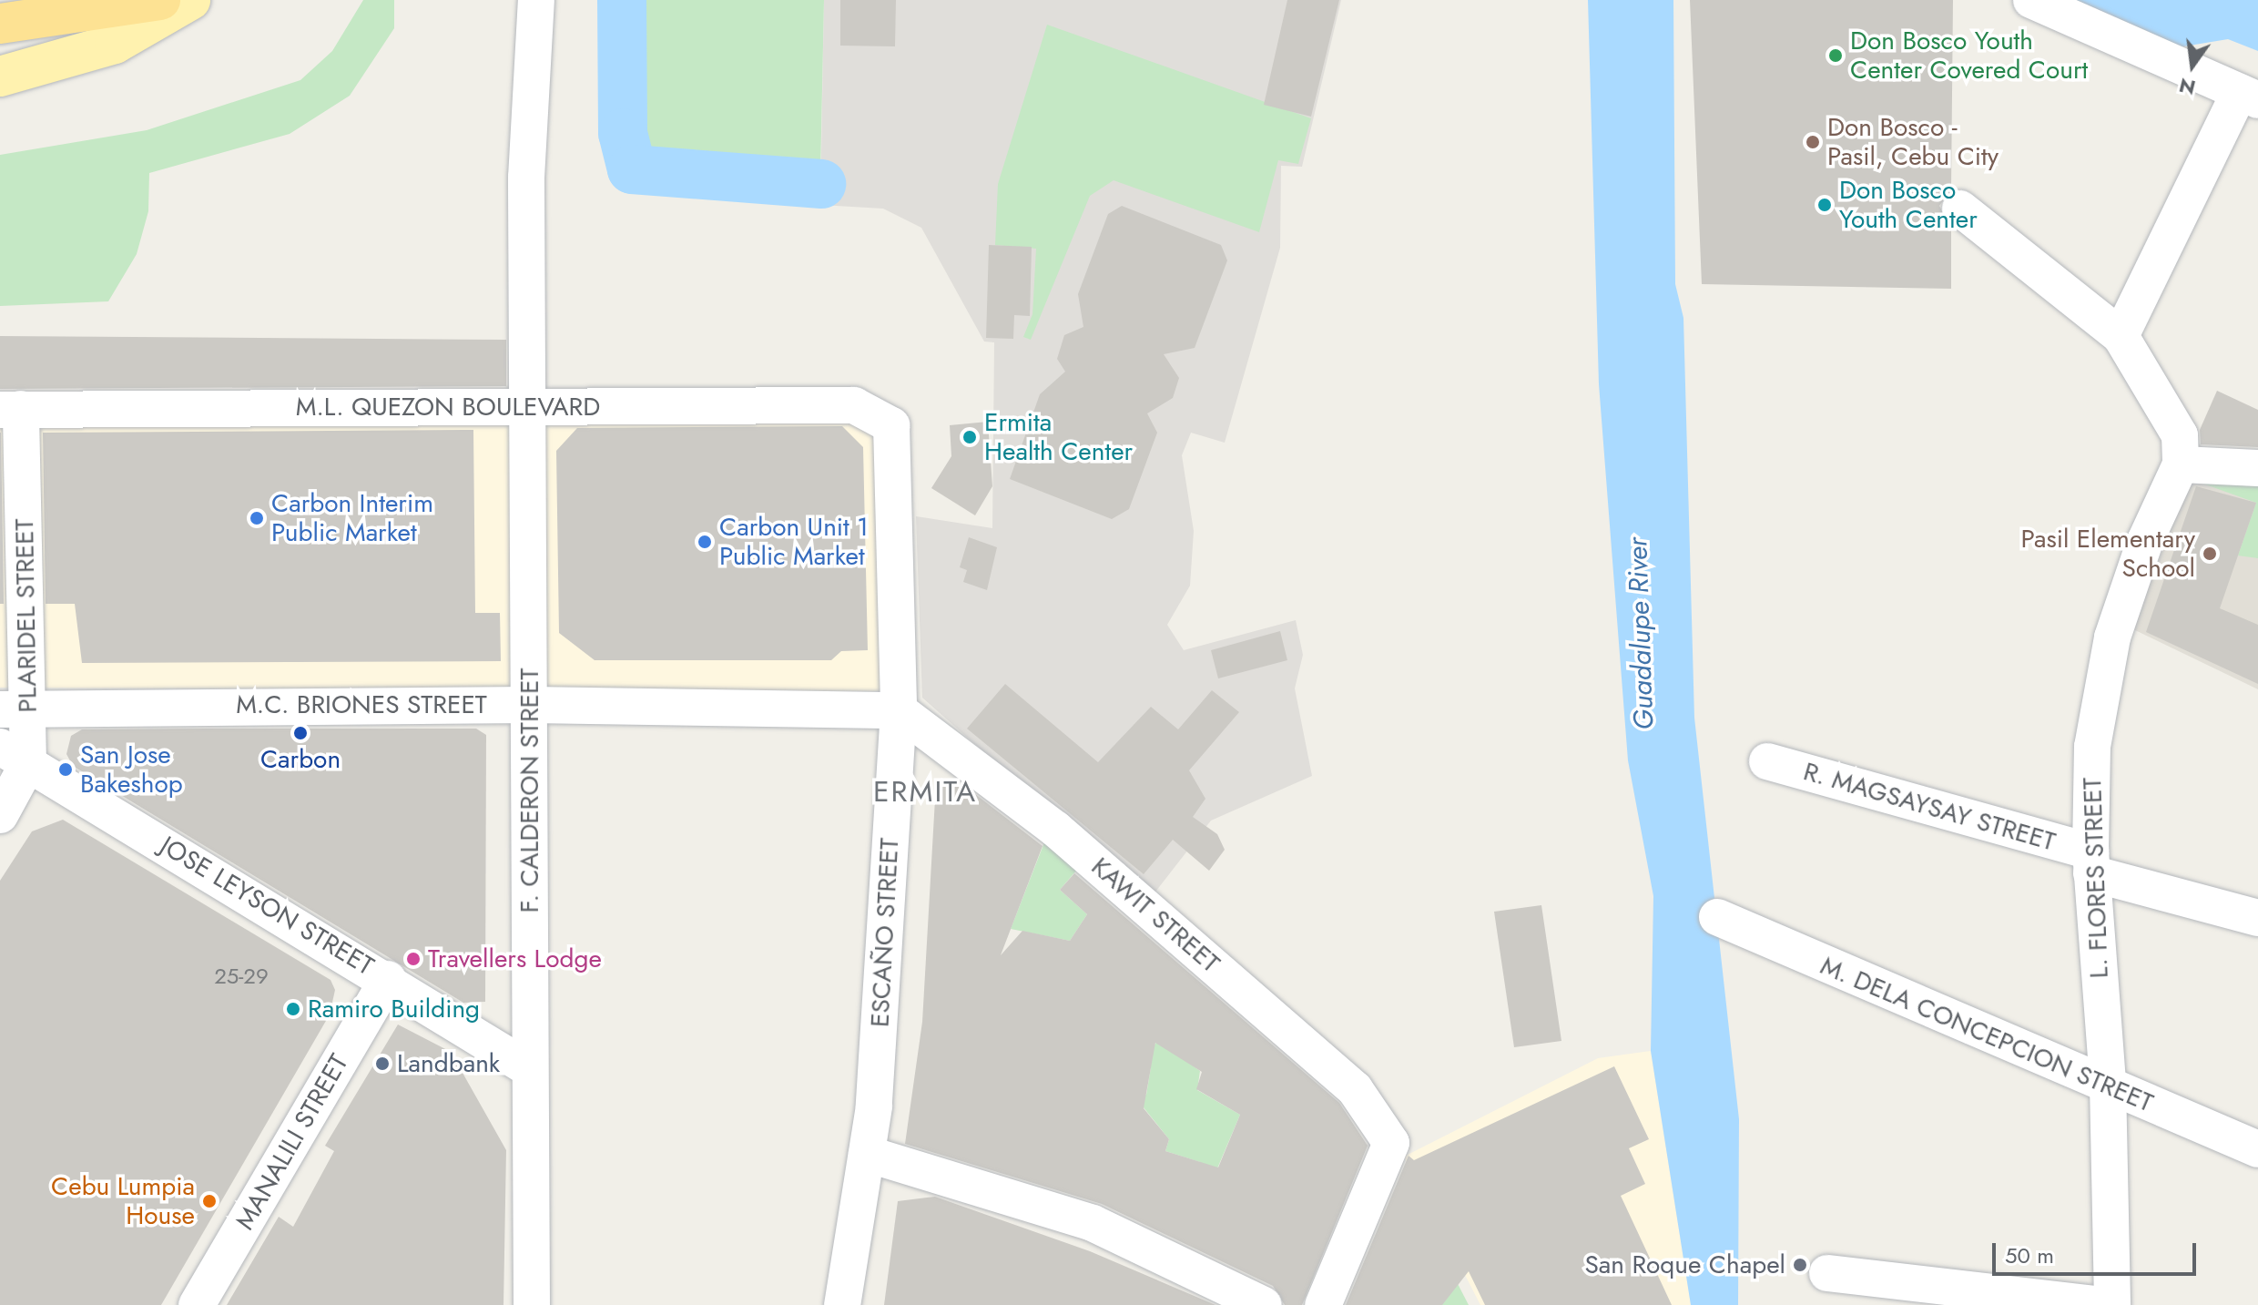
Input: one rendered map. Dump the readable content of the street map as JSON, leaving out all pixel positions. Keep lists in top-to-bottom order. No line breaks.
{"streets":{"street":["M.L. QUEZON BOULEVARD","PLARIDEL STREET","M.C. BRIONES STREET","F. CALDERON STREET","R. MAGSAYSAY STREET","L. FLORES STREET","JOSE LEYSON STREET","KAWIT STREET","ESCAÑO STREET","M. DELA CONCEPCION STREET","MANALILI STREET"]},"crossings":[["M.L. QUEZON BOULEVARD","PLARIDEL STREET"],["M.L. QUEZON BOULEVARD","F. CALDERON STREET"],["M.L. QUEZON BOULEVARD","ESCAÑO STREET"],["PLARIDEL STREET","M.C. BRIONES STREET"],["PLARIDEL STREET","JOSE LEYSON STREET"],["M.C. BRIONES STREET","F. CALDERON STREET"],["M.C. BRIONES STREET","KAWIT STREET"],["M.C. BRIONES STREET","ESCAÑO STREET"],["F. CALDERON STREET","JOSE LEYSON STREET"],["R. MAGSAYSAY STREET","L. FLORES STREET"],["L. FLORES STREET","M. DELA CONCEPCION STREET"],["JOSE LEYSON STREET","MANALILI STREET"],["KAWIT STREET","ESCAÑO STREET"]],"districts":["ERMITA"],"water":["Guadalupe River"],"places":["Don Bosco Youth Center Covered Court","Don Bosco - Pasil, Cebu City","Don Bosco Youth Center","Ermita Health Center","Carbon Interim Public Market","Carbon Unit 1 Public Market","Pasil Elementary School","Carbon","San Jose Bakeshop","Travellers Lodge","Ramiro Building","Landbank","Cebu Lumpia House","San Roque Chapel"],"house_numbers":["25-29"],"scale_bar":"50 m","north":"bottom"}
